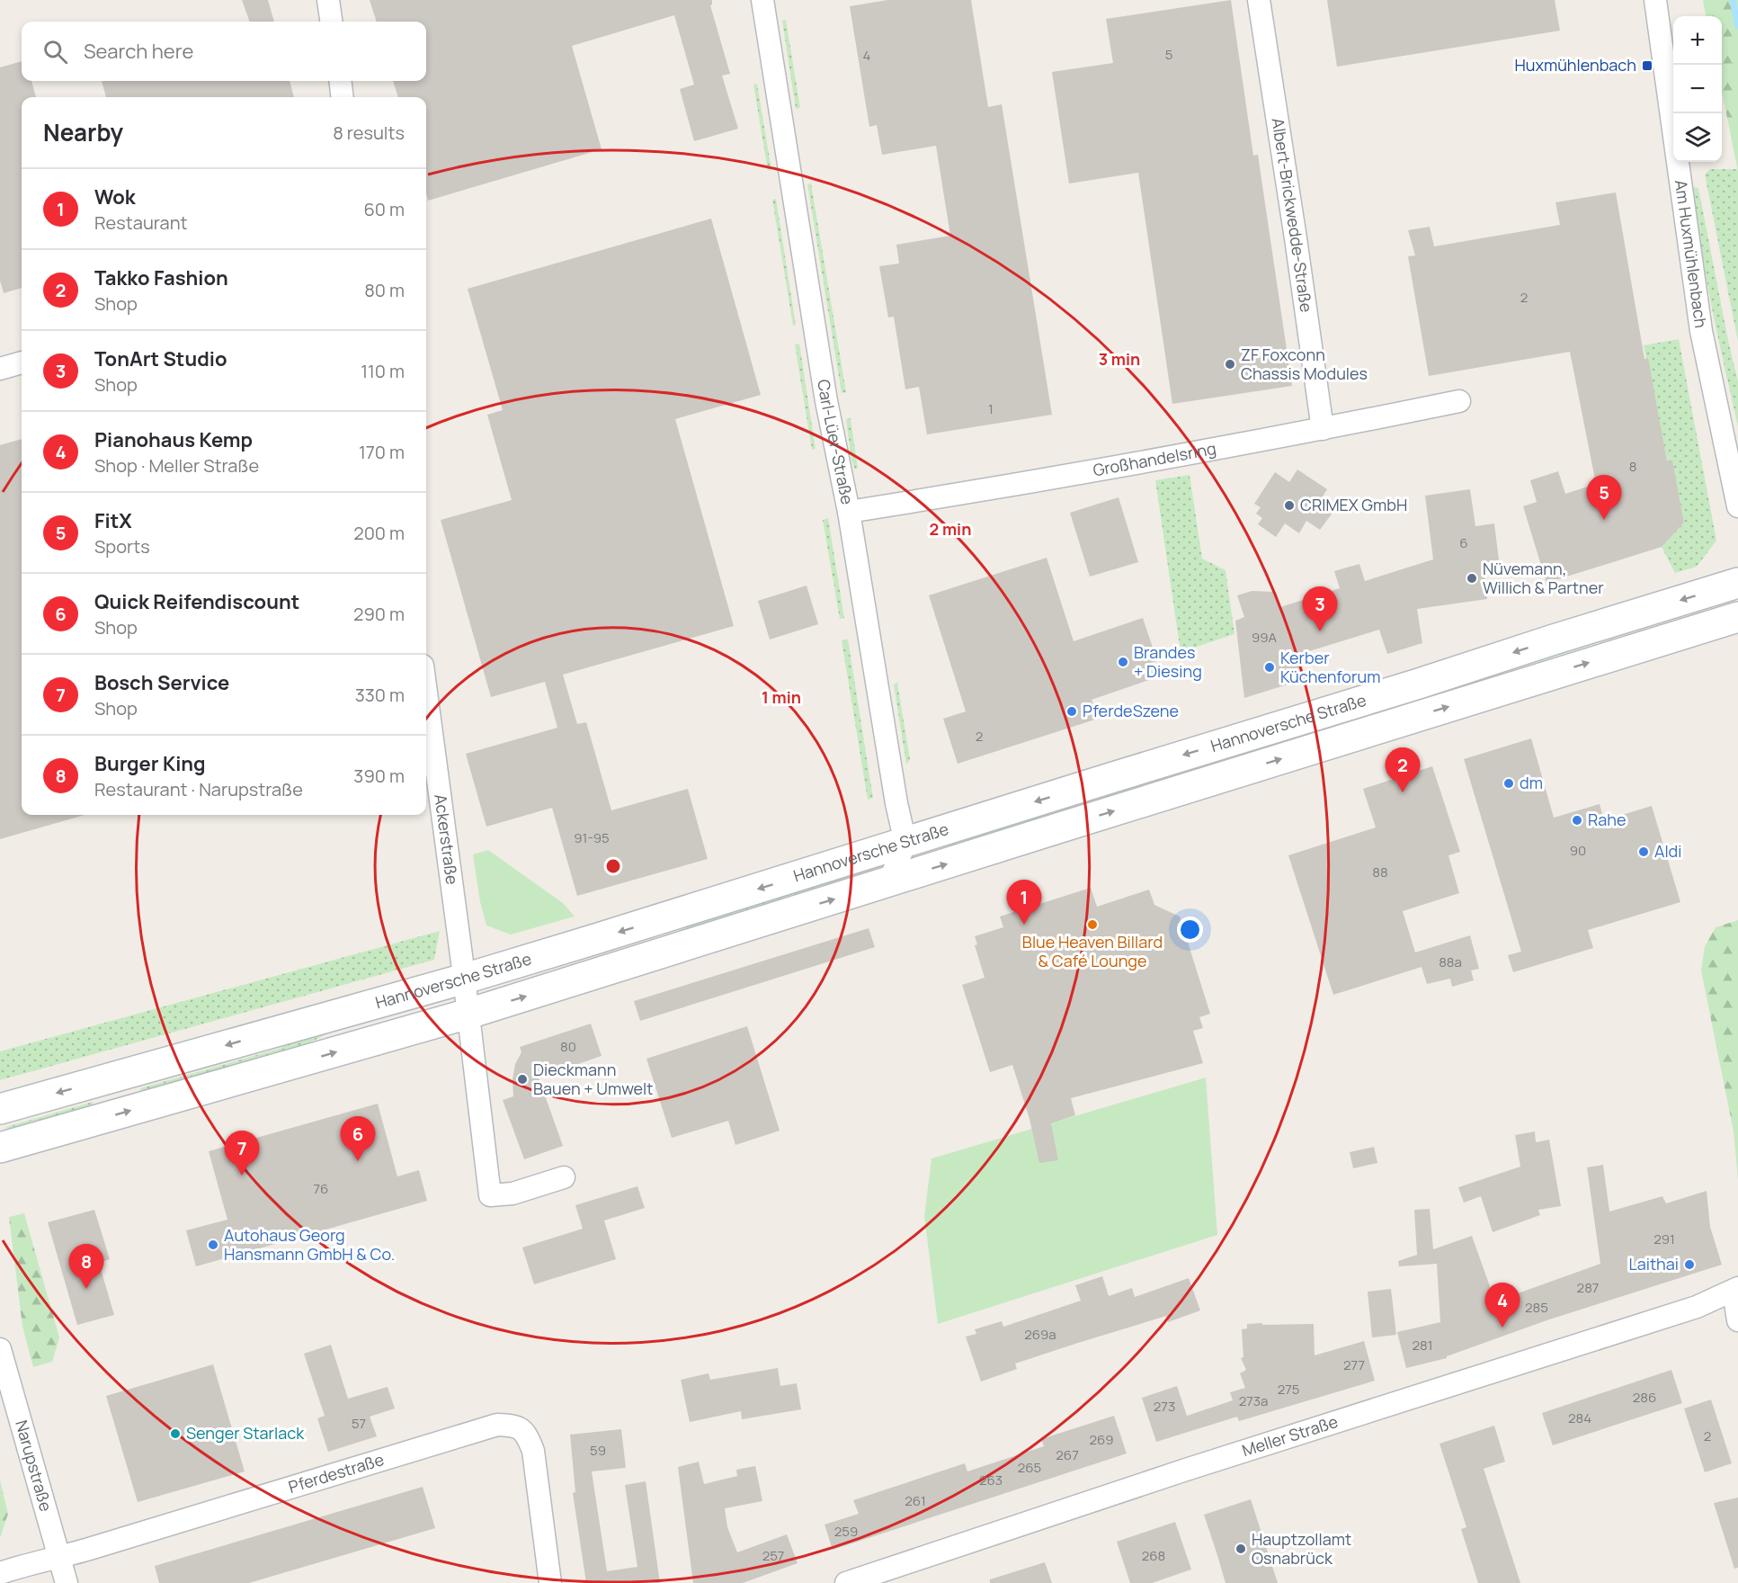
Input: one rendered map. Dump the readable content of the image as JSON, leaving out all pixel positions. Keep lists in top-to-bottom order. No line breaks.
{"streets":{"main road":["Hannoversche Straße"],"street":["Albert-Brickwedde-Straße","Am Huxmühlenbach","Carl-Lüer-Straße","Großhandelsring","Ackerstraße","Meller Straße","Narupstraße","Pferdestraße"]},"crossings":[["Albert-Brickwedde-Straße","Großhandelsring"],["Carl-Lüer-Straße","Großhandelsring"],["Carl-Lüer-Straße","Hannoversche Straße"],["Hannoversche Straße","Ackerstraße"],["Narupstraße","Pferdestraße"]],"places":{"transit":["Huxmühlenbach"],"other":["ZF Foxconn Chassis Modules","CRIMEX GmbH","Nüvemann, Willich & Partner","Brandes + Diesing","Kerber Küchenforum","PferdeSzene","dm","Rahe","Aldi","Blue Heaven Billard & Café Lounge","Dieckmann Bauen + Umwelt","Autohaus Georg Hansmann GmbH & Co.","Laithai","Senger Starlack","Hauptzollamt Osnabrück"]},"house_numbers":["5","4","2","1","8","6","99A","2","91-95","90","88","88a","80","76","291","287","285","269a","281","277","275","286","273a","273","284","57","2","269","59","267","265","263","261","259","257","268"],"page":{"map_buttons":["+","−"],"search":"Search here","heading":["Nearby","8 results"],"list":[{"mark":"1","name":"Wok","note":"Restaurant","value":"60 m"},{"mark":"2","name":"Takko Fashion","note":"Shop","value":"80 m"},{"mark":"3","name":"TonArt Studio","note":"Shop","value":"110 m"},{"mark":"4","name":"Pianohaus Kemp","note":"Shop · Meller Straße","value":"170 m"},{"mark":"5","name":"FitX","note":"Sports","value":"200 m"},{"mark":"6","name":"Quick Reifendiscount","note":"Shop","value":"290 m"},{"mark":"7","name":"Bosch Service","note":"Shop","value":"330 m"},{"mark":"8","name":"Burger King","note":"Restaurant · Narupstraße","value":"390 m"}],"pins":["5","3","2","1","6","7","8","4"]},"rings":["3 min","2 min","1 min"]}
